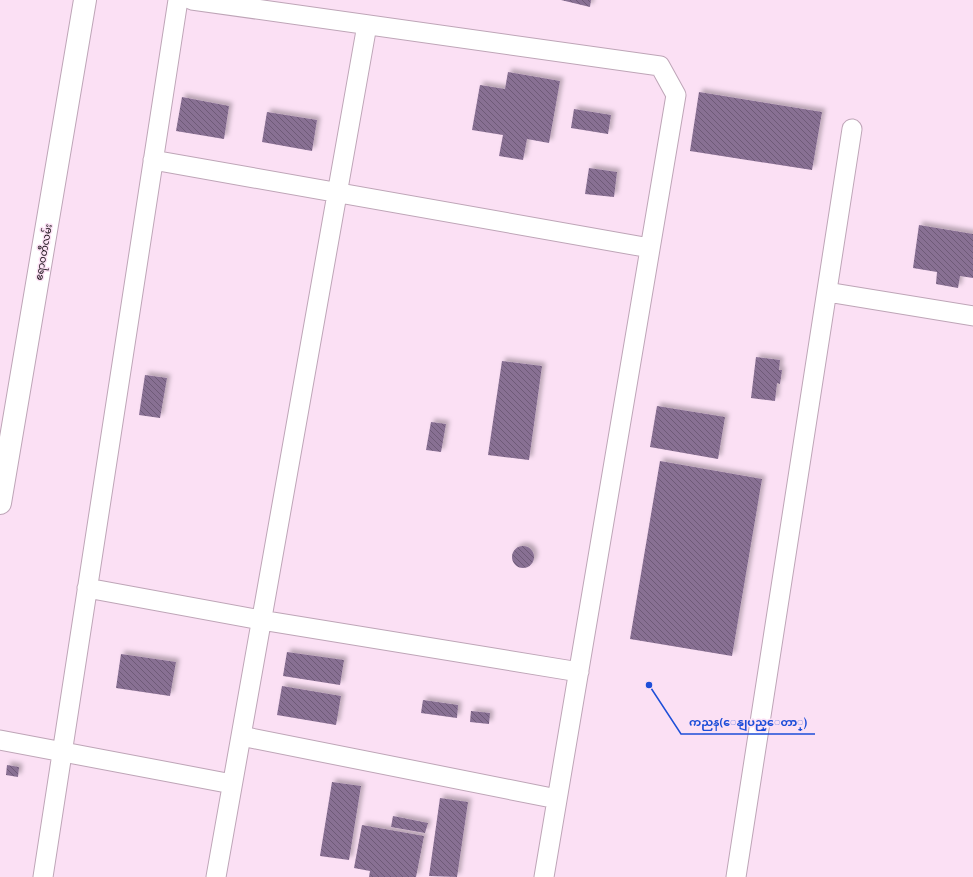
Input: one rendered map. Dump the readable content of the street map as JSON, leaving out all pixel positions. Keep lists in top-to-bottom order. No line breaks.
{"streets":{"street":["ဧရာဝတီလမ်း"]},"places":["ကညန(ေနျပည္ေတာ္)"]}
